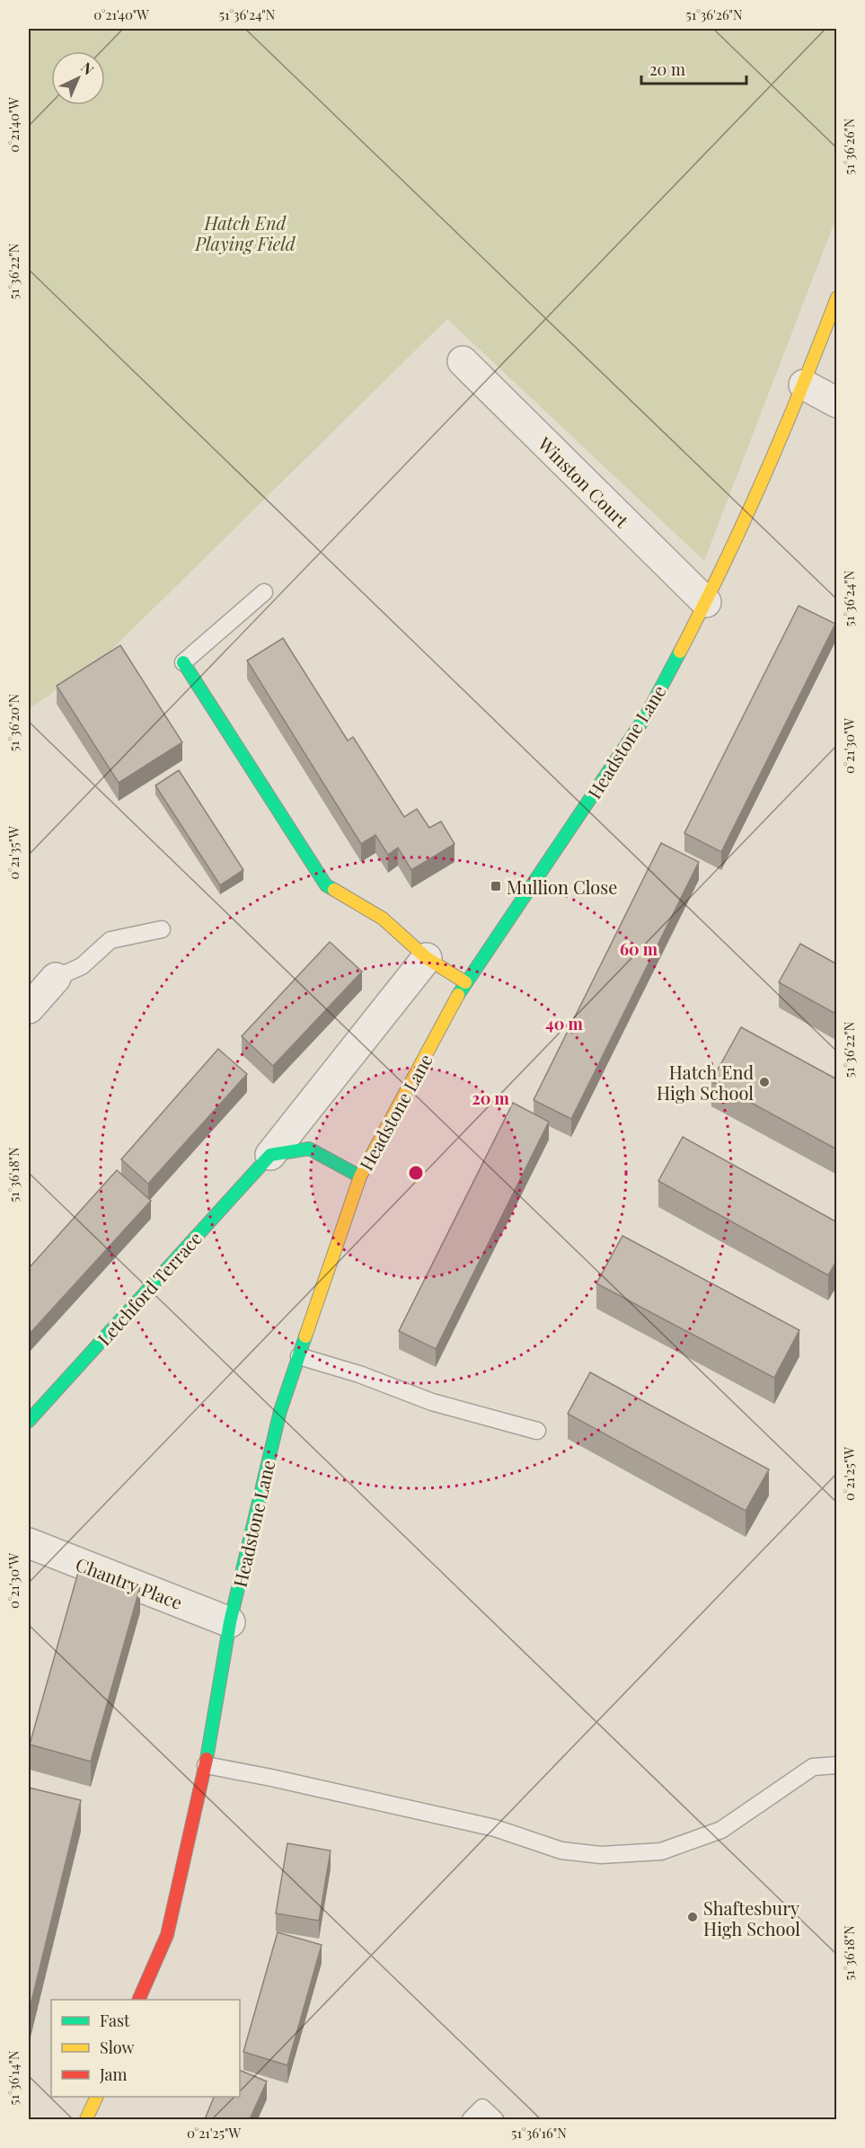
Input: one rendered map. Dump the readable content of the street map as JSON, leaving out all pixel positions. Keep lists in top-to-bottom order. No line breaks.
{"streets":{"street":["Winston Court","Headstone Lane","Letchford Terrace","Chantry Place"]},"crossings":[["Winston Court","Headstone Lane"],["Headstone Lane","Chantry Place"]],"parks":["Hatch End Playing Field"],"places":{"transit":["Mullion Close"],"other":["Hatch End High School","Shaftesbury High School"]},"legend":["Fast","Slow","Jam"],"scale_bar":"20 m","north":"top right","coordinates":["0°21'40\"W","51°36'24\"N","51°36'26\"N","51°36'22\"N","51°36'20\"N","0°21'30\"W","0°21'35\"W","51°36'18\"N","0°21'25\"W","51°36'14\"N","51°36'16\"N"],"rings":["60 m","40 m","20 m"]}
